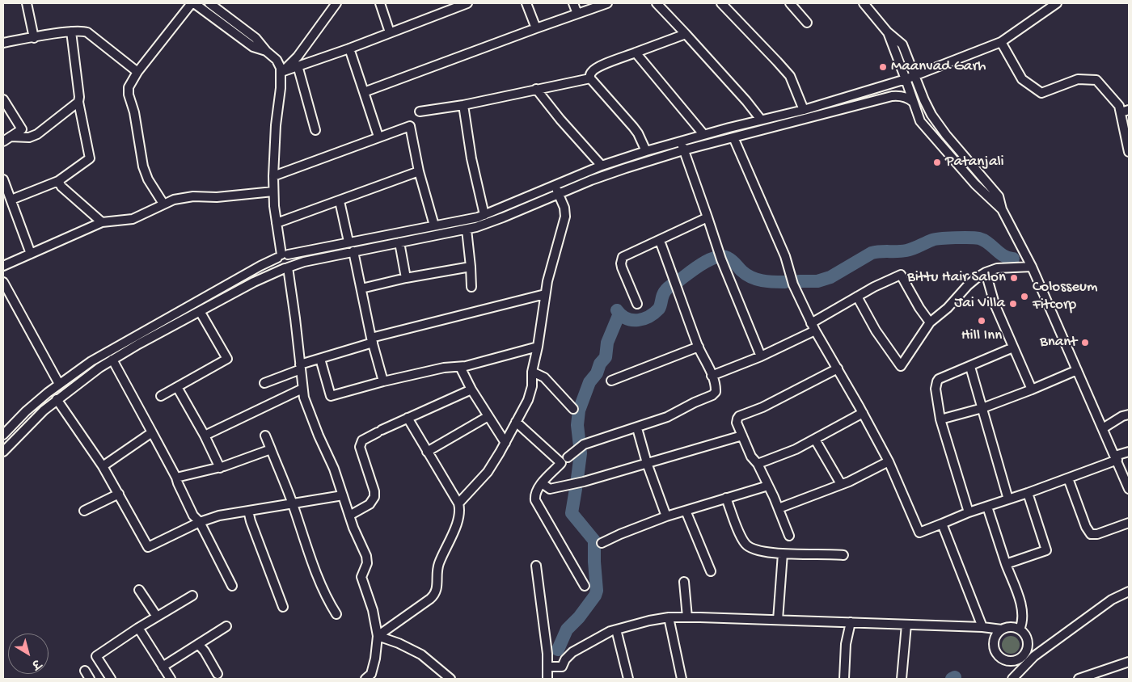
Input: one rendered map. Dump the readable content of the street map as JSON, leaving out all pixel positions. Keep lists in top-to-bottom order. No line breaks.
{"places":["Maanvad Garh","Patanjali","Bittu Hair Salon","Colosseum Fitcorp","Jai Villa","Hill Inn","Bnant"],"north":"bottom right"}
